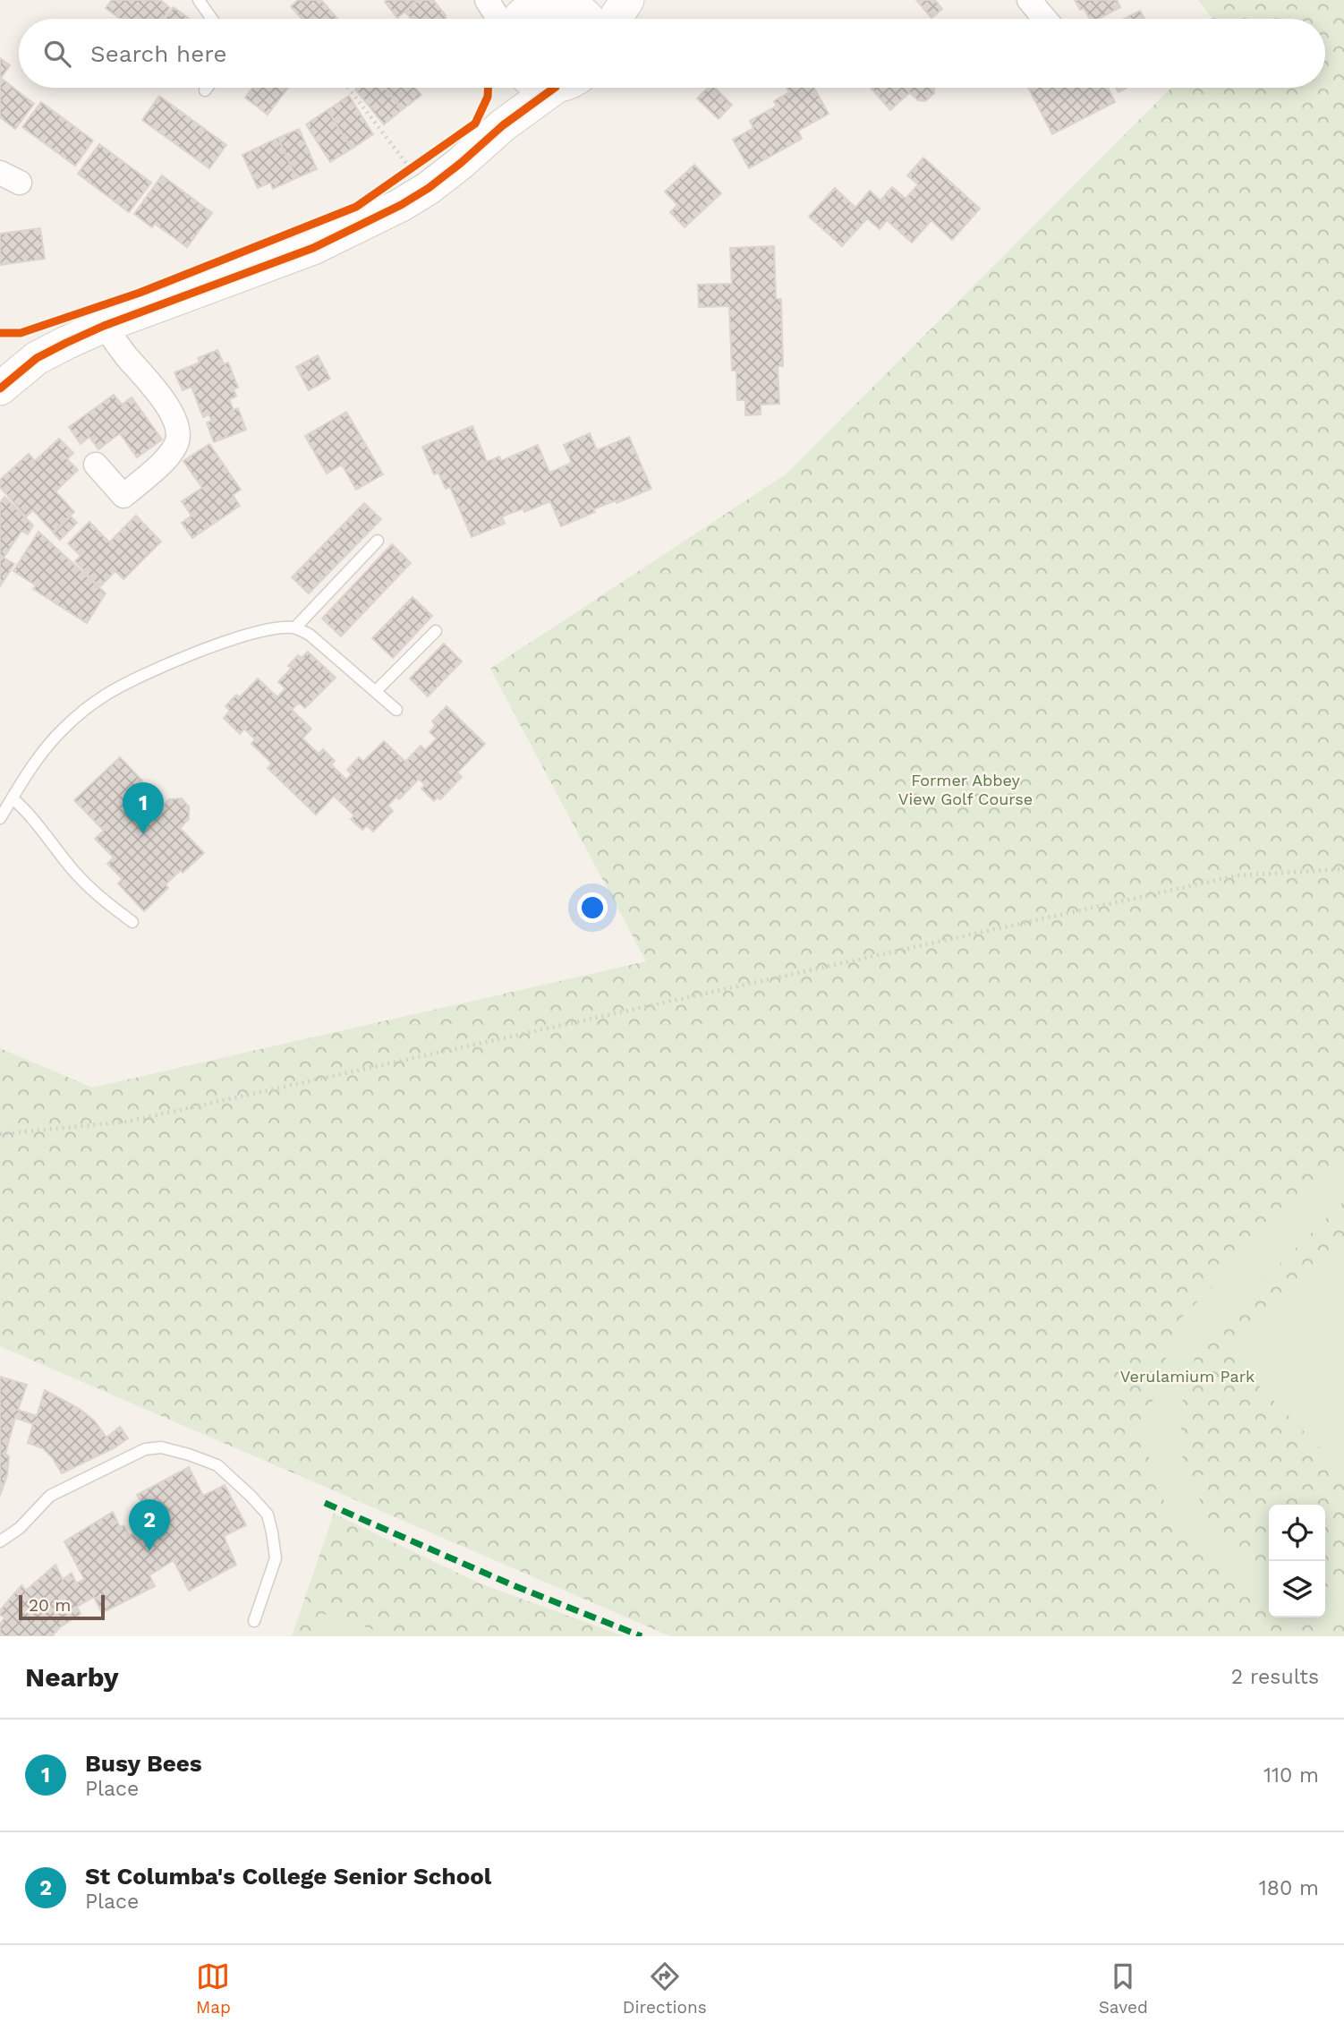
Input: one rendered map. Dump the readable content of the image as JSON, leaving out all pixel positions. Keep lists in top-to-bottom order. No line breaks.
{"parks":["Former Abbey View Golf Course","Verulamium Park"],"scale_bar":"20 m","page":{"search":"Search here","pins":["1","2"],"scale":"20 m","heading":["Nearby","2 results"],"list":[{"mark":"1","name":"Busy Bees","note":"Place","value":"110 m"},{"mark":"2","name":"St Columba's College Senior School","note":"Place","value":"180 m"}],"nav":["Map","Directions","Saved"]}}
